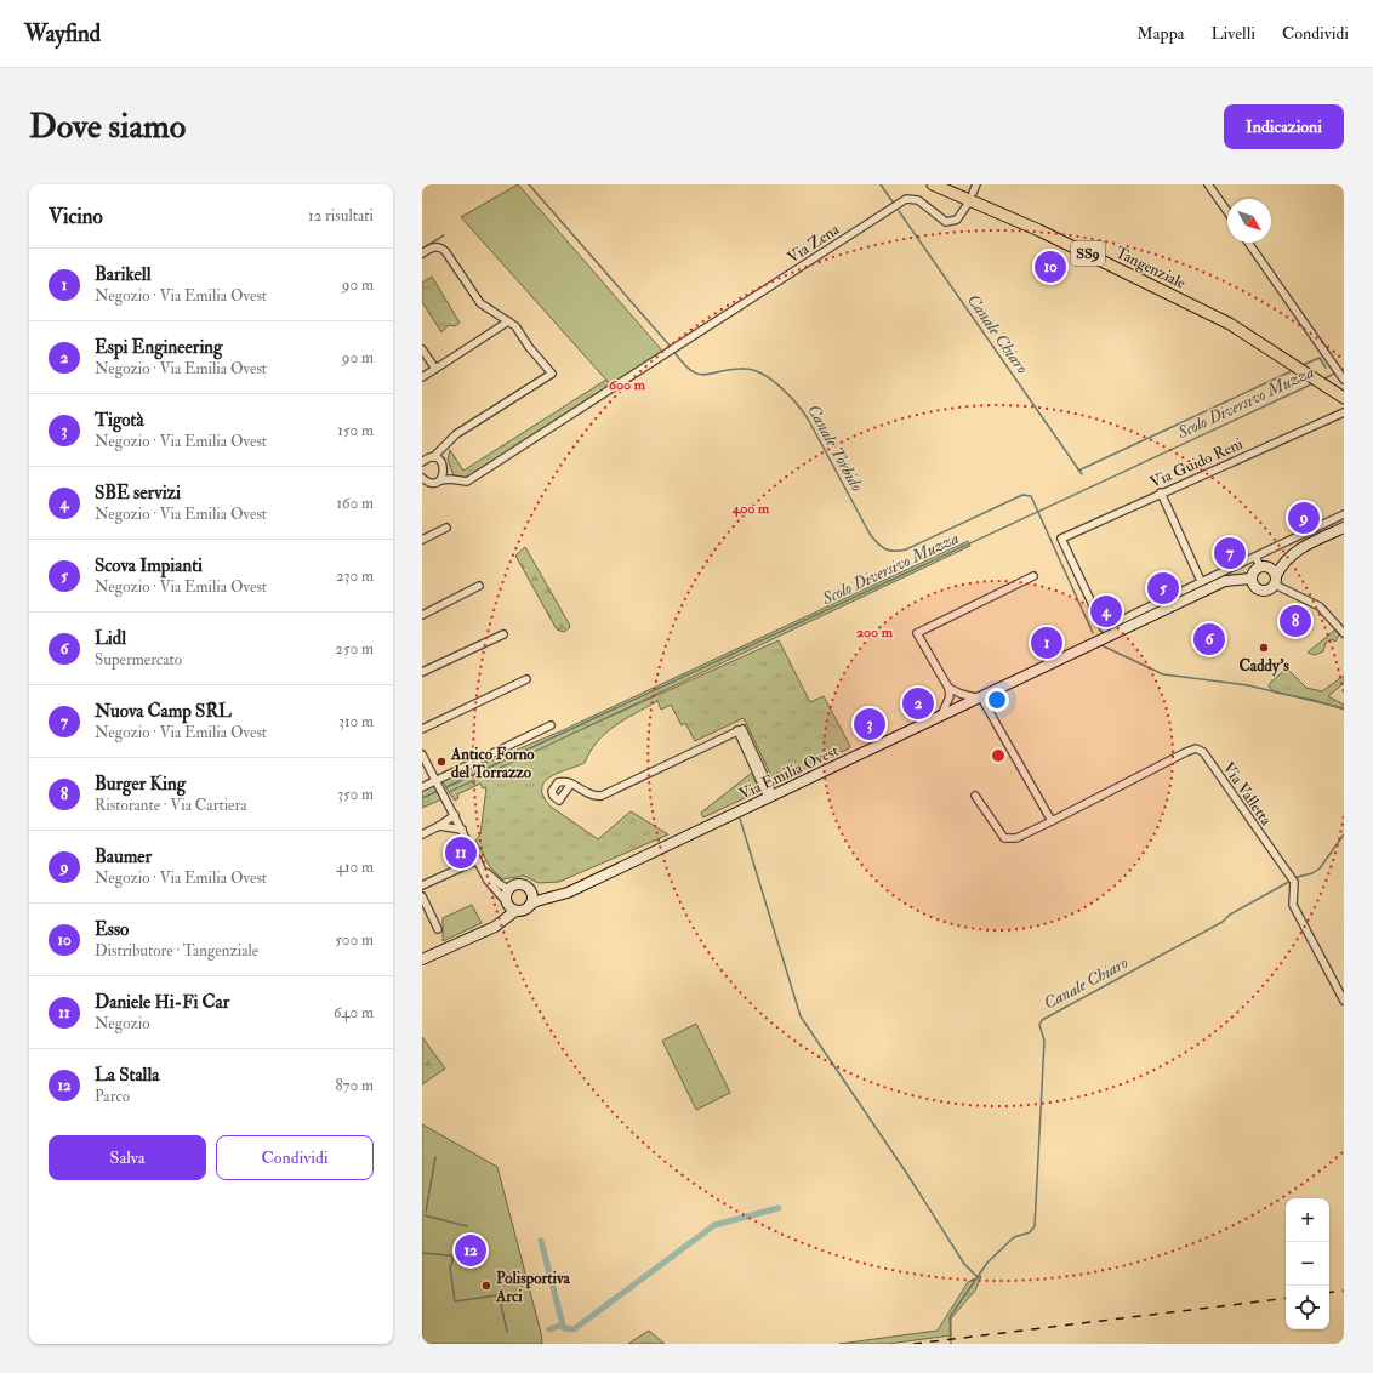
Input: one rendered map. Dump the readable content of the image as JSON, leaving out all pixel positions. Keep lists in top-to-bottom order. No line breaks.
{"streets":{"main road":["SS9","Tangenziale","Via Emilia Ovest"],"street":["Via Zena","Via Guido Reni","Via Valletta"]},"water":["Canale Chiaro","Scolo Diversivo Muzza","Canale Torbido"],"places":["Caddy's","Antico Forno del Torrazzo","Polisportiva Arci"],"north":"bottom right","page":{"header":"Wayfind","nav":["Mappa","Livelli","Condividi"],"buttons":["Indicazioni",["Salva","Condividi"]],"title":"Dove siamo","heading":["Vicino","12 risultati"],"list":[{"mark":"1","name":"Barikell","note":"Negozio · Via Emilia Ovest","value":"90 m"},{"mark":"2","name":"Espi Engineering","note":"Negozio · Via Emilia Ovest","value":"90 m"},{"mark":"3","name":"Tigotà","note":"Negozio · Via Emilia Ovest","value":"150 m"},{"mark":"4","name":"SBE servizi","note":"Negozio · Via Emilia Ovest","value":"160 m"},{"mark":"5","name":"Scova Impianti","note":"Negozio · Via Emilia Ovest","value":"230 m"},{"mark":"6","name":"Lidl","note":"Supermercato","value":"250 m"},{"mark":"7","name":"Nuova Camp SRL","note":"Negozio · Via Emilia Ovest","value":"310 m"},{"mark":"8","name":"Burger King","note":"Ristorante · Via Cartiera","value":"350 m"},{"mark":"9","name":"Baumer","note":"Negozio · Via Emilia Ovest","value":"410 m"},{"mark":"10","name":"Esso","note":"Distributore · Tangenziale","value":"500 m"},{"mark":"11","name":"Daniele Hi-Fi Car","note":"Negozio","value":"640 m"},{"mark":"12","name":"La Stalla","note":"Parco","value":"870 m"}],"pins":["10","9","7","5","4","8","6","1","2","3","11","12"],"map_buttons":["+","−"]},"rings":["600 m","400 m","200 m"]}
